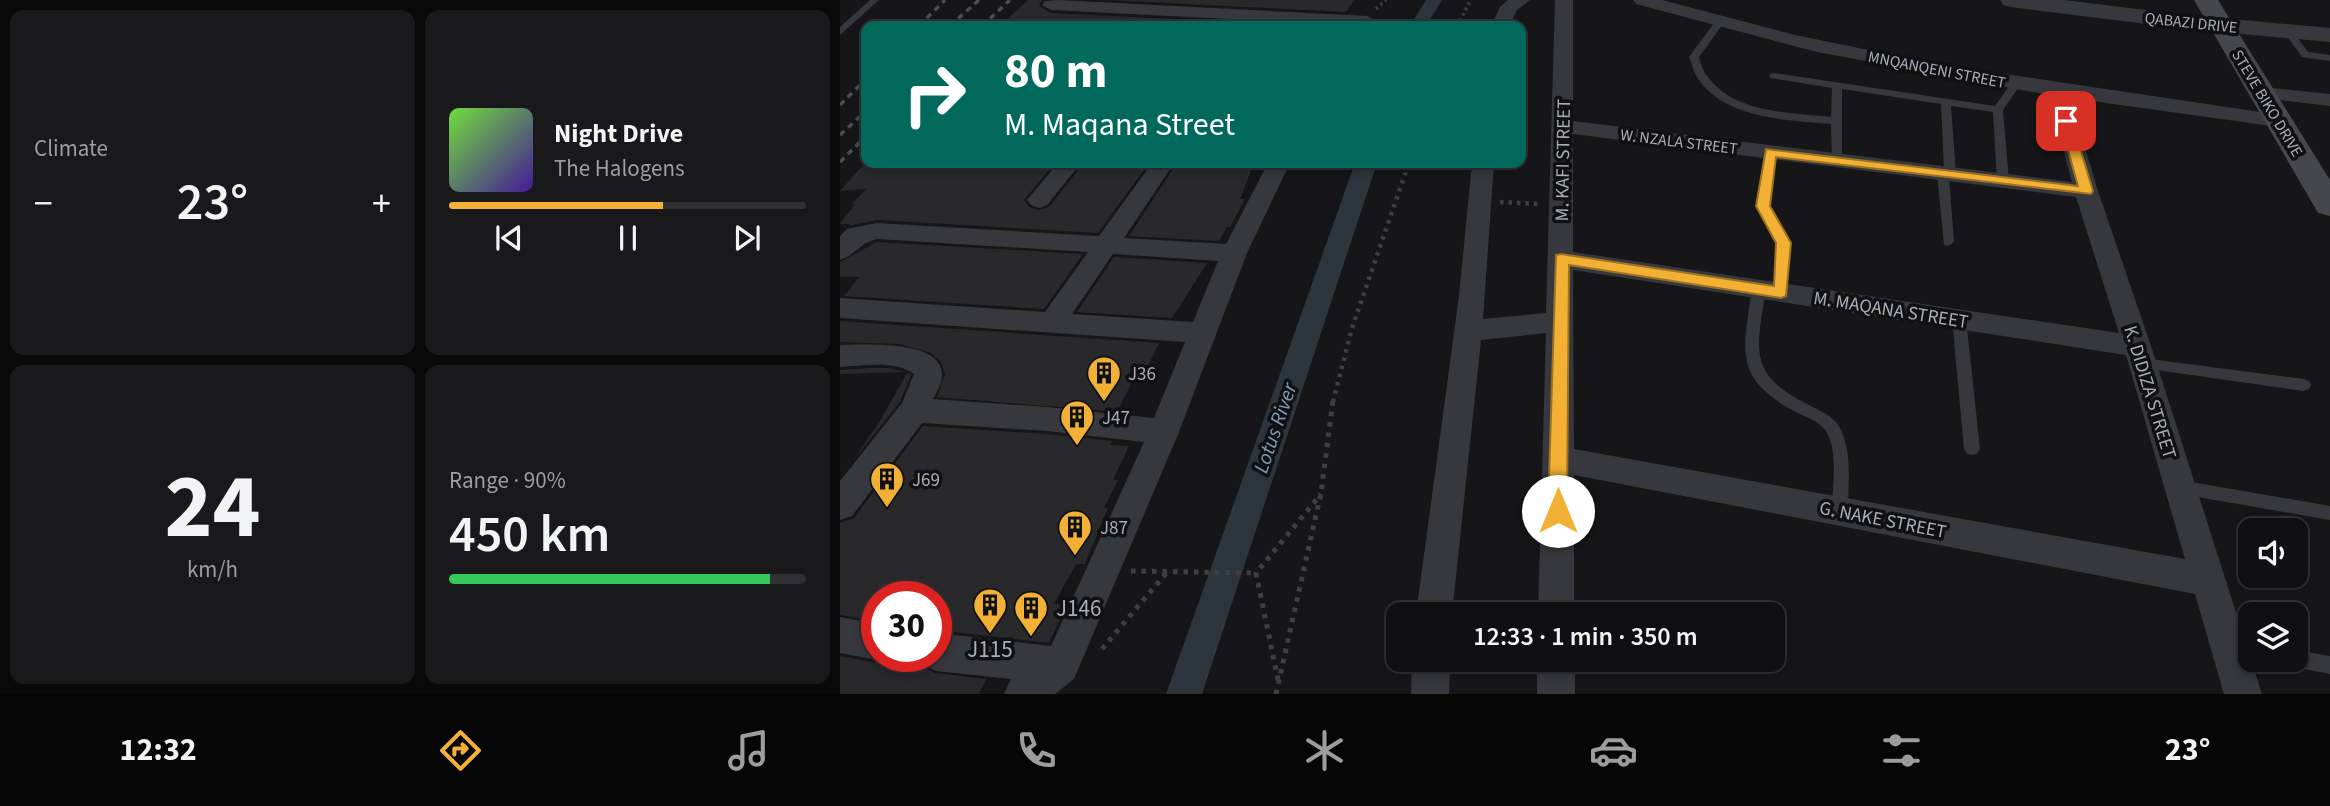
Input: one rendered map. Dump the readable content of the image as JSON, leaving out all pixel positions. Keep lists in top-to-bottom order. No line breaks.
{"streets":{"main road":["STEVE BIKO DRIVE"],"street":["QABAZI DRIVE","MNQANQENI STREET","W. NZALA STREET","M. KAFI STREET","M. MAQANA STREET","K. DIDIZA STREET","G. NAKE STREET"]},"crossings":[["QABAZI DRIVE","STEVE BIKO DRIVE"],["MNQANQENI STREET","STEVE BIKO DRIVE"],["MNQANQENI STREET","K. DIDIZA STREET"],["W. NZALA STREET","M. KAFI STREET"],["W. NZALA STREET","K. DIDIZA STREET"],["M. KAFI STREET","M. MAQANA STREET"],["M. KAFI STREET","G. NAKE STREET"],["M. MAQANA STREET","K. DIDIZA STREET"],["K. DIDIZA STREET","G. NAKE STREET"]],"water":["Lotus River"],"places":{"building":["J36","J47","J69","J87","J115","J146"]},"page":{"tile":["Climate",["24","km/h"],["Range · 90%","450 km"]],"turn":["80 m","M. Maqana Street"],"song":["Night Drive","The Halogens"],"heat":["−","23°","+"],"limit":"30","trip":"12:33 · 1 min · 350 m","tabs":["12:32","23°"]}}
